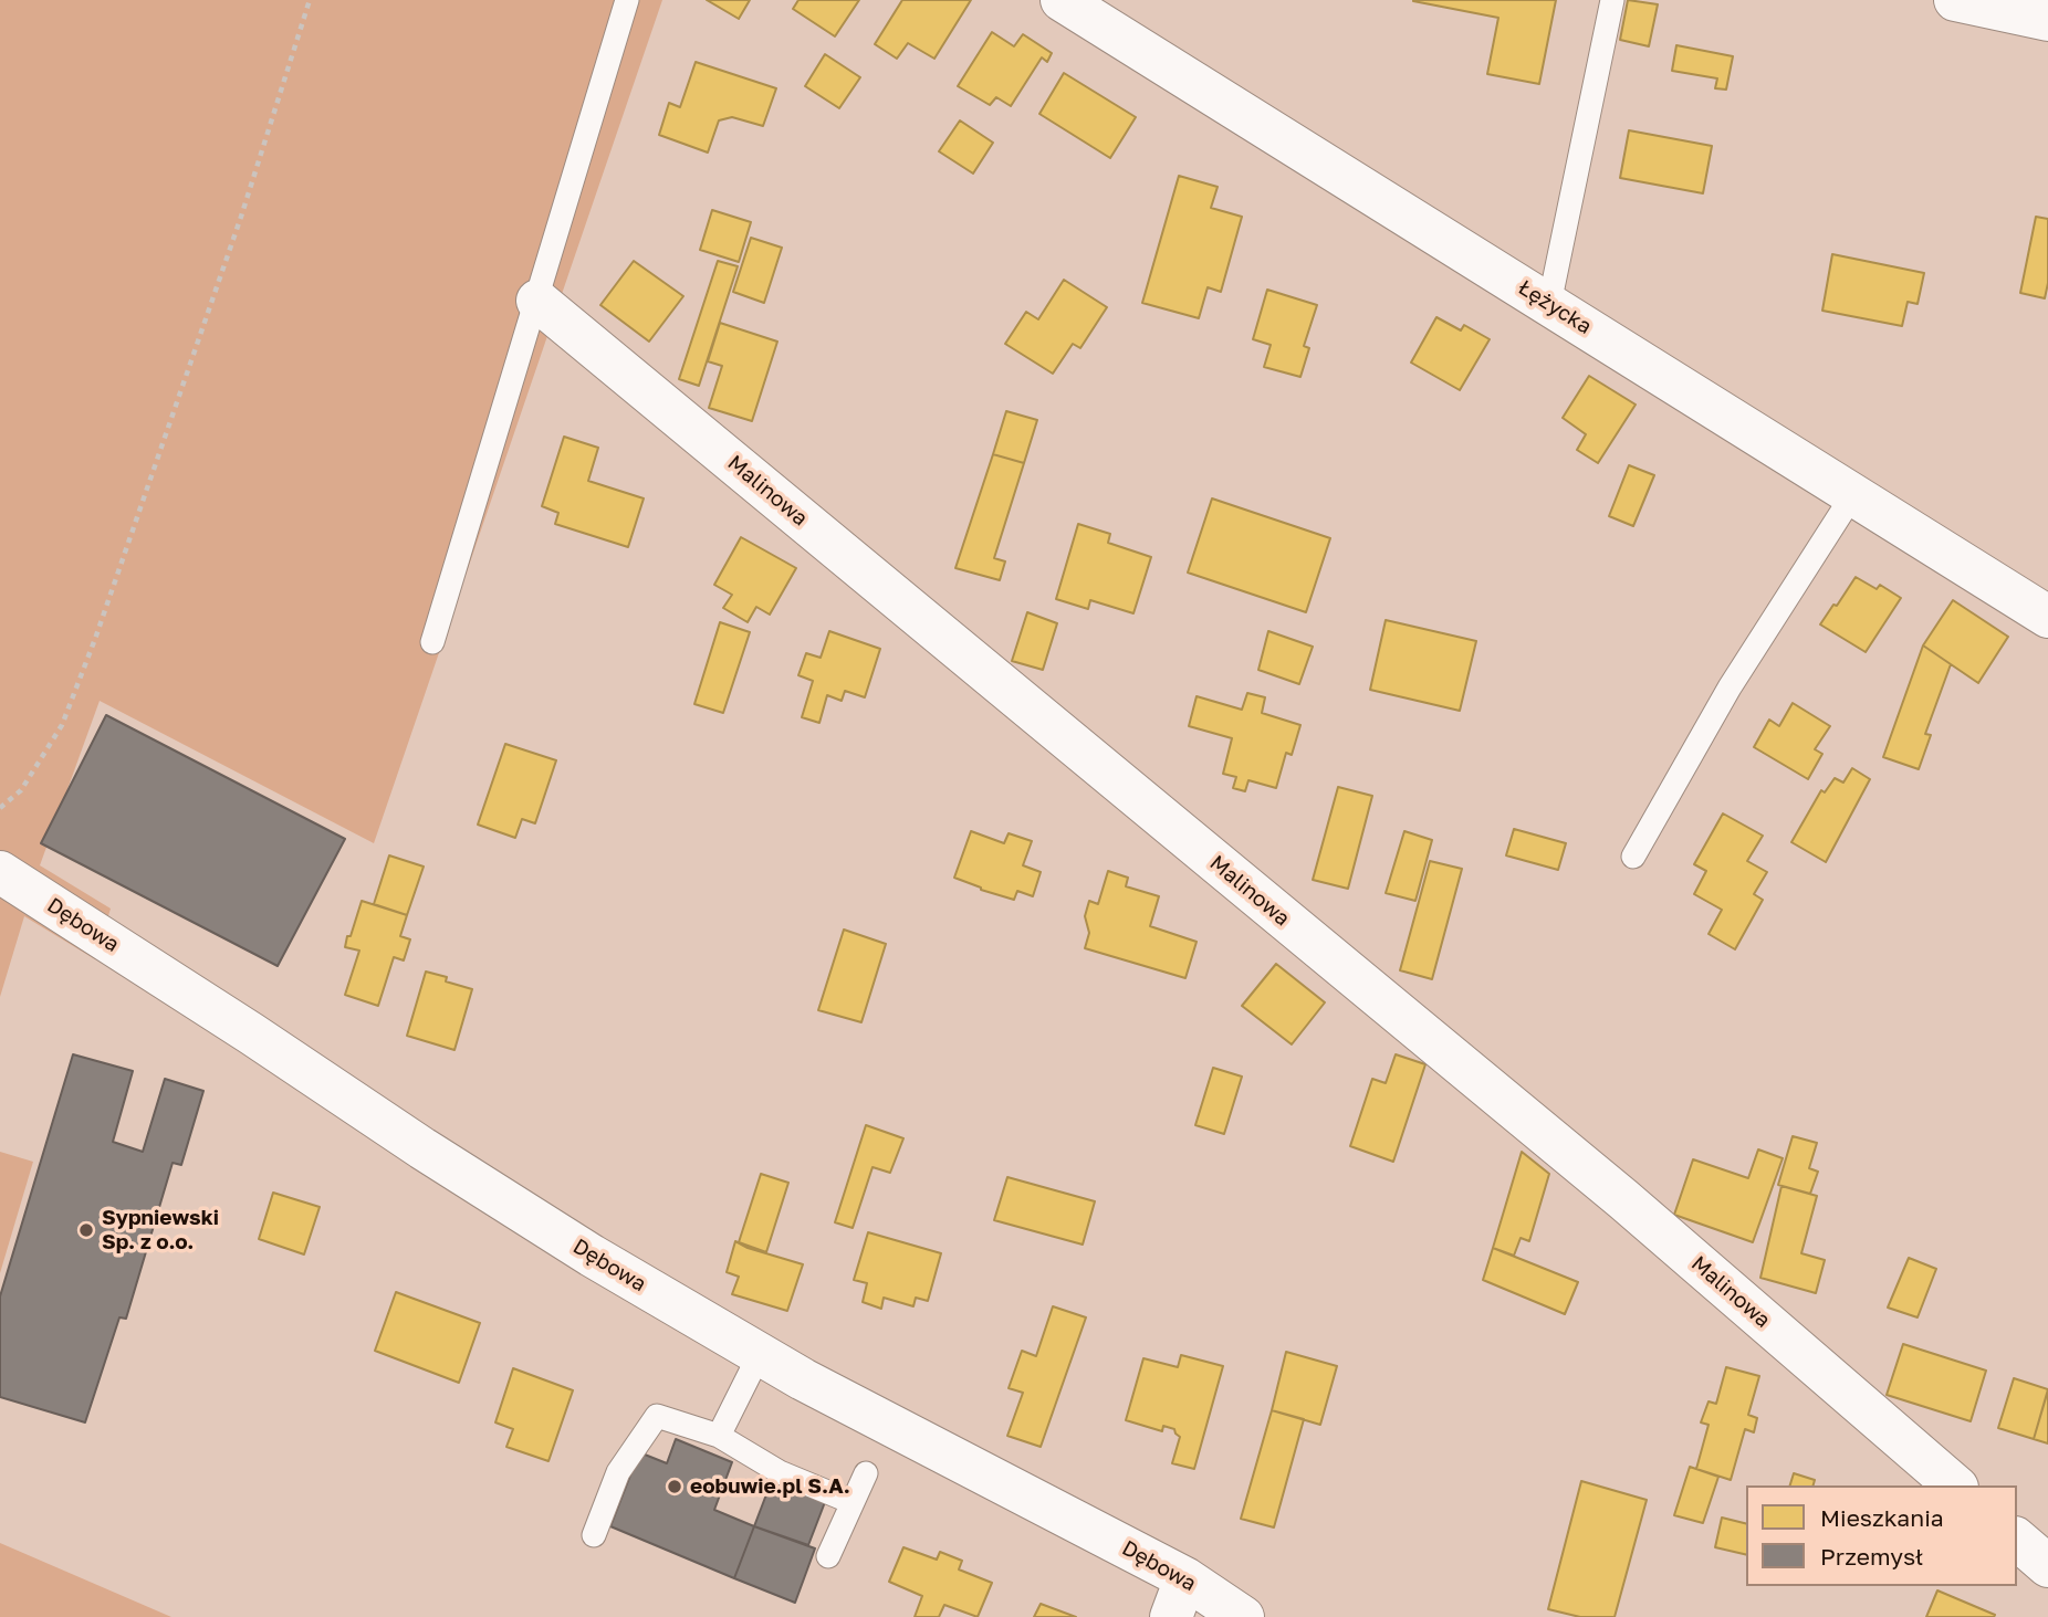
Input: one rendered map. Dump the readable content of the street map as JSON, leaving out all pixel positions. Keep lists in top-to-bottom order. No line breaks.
{"streets":{"street":["Łężycka","Malinowa","Dębowa"]},"places":["Sypniewski Sp. z o.o.","eobuwie.pl S.A."],"legend":["Mieszkania","Przemysł"]}
